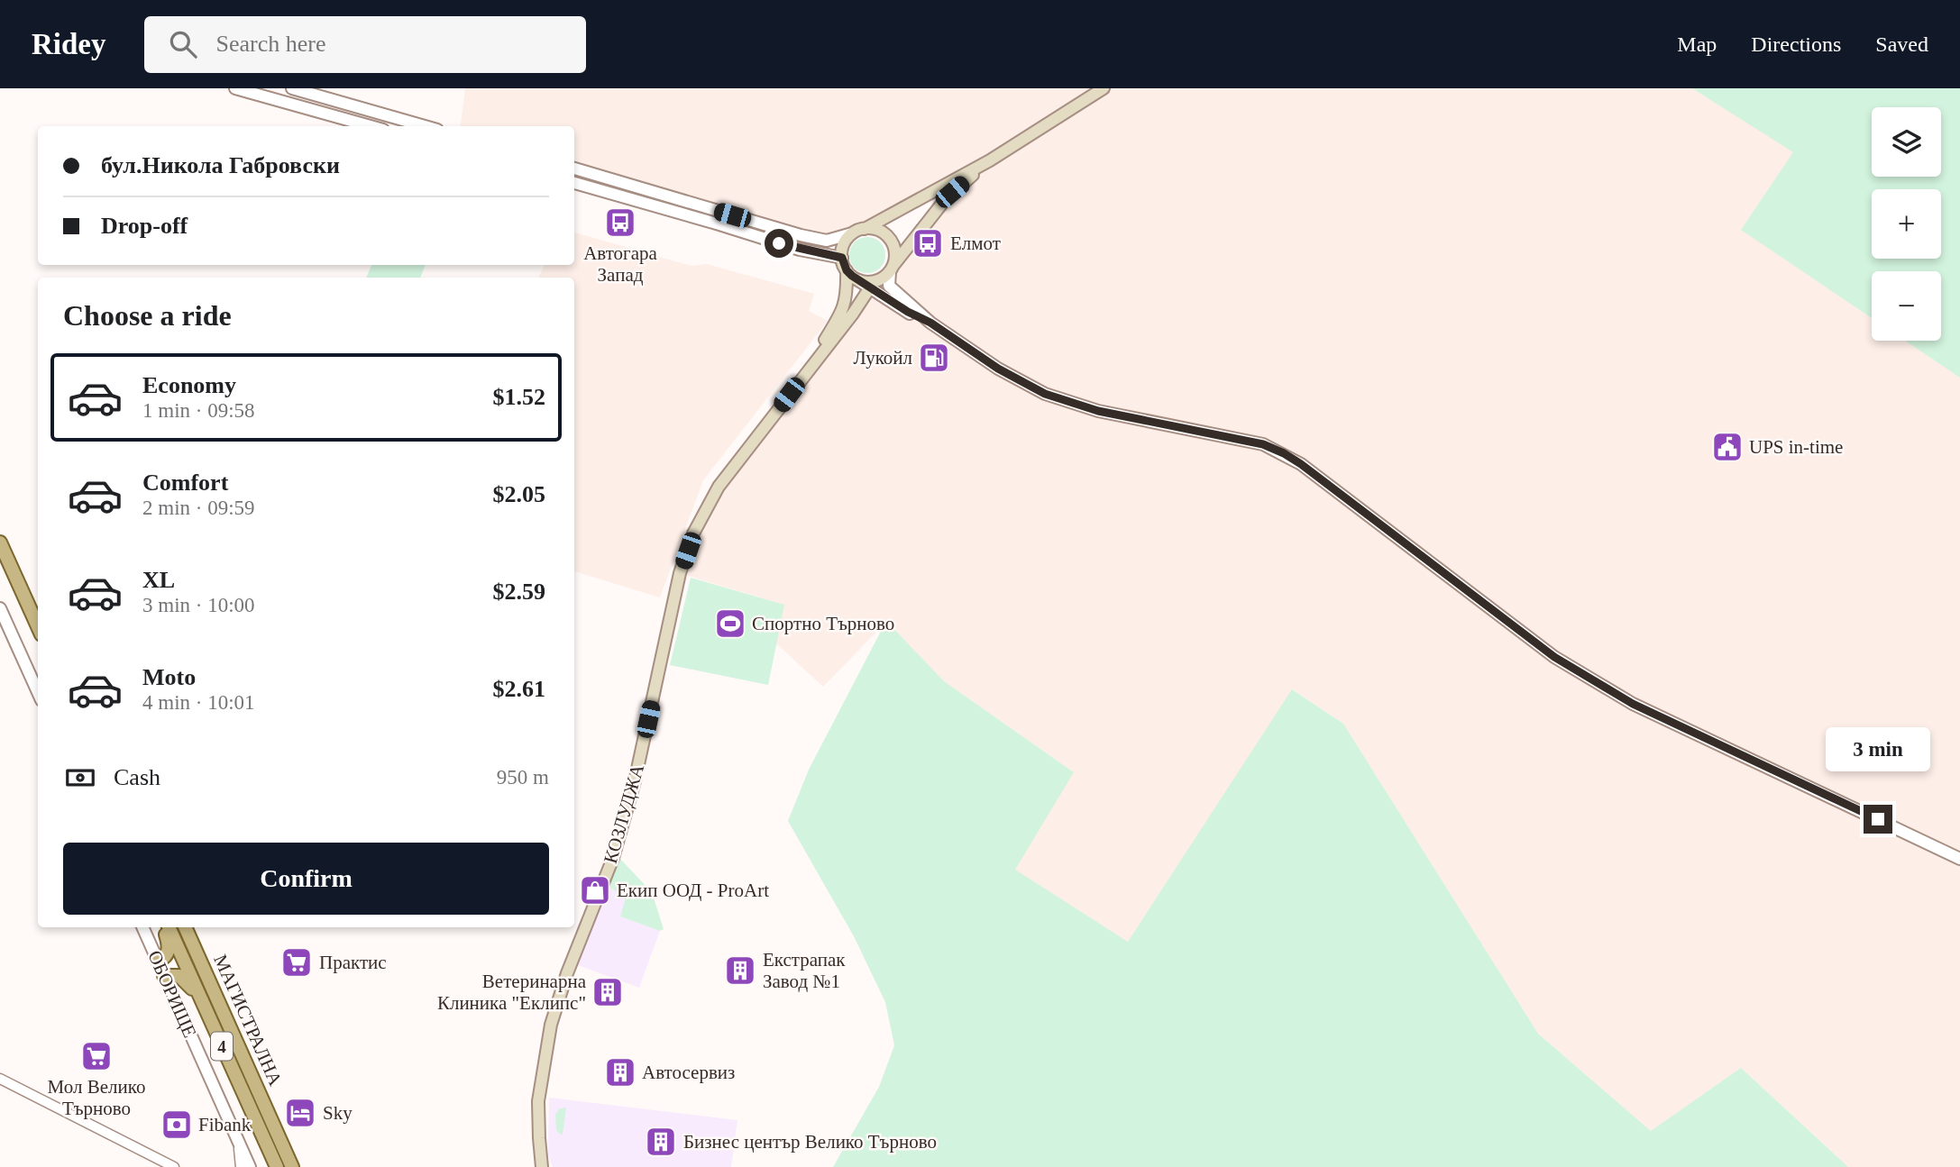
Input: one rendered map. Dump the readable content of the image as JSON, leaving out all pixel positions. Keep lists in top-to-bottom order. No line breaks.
{"streets":{"main road":["КОЗЛУДЖА","МАГИСТРАЛНА","4"],"street":["ОБОРИЩЕ"]},"places":{"bus stop":["Автогара Запад","Елмот"],"fuel station":["Лукойл"],"public building":["UPS in-time"],"sports":["Спортно Търново"],"shop":["Екип ООД - ProArt"],"supermarket":["Практис","Мол Велико Търново"],"building":["Екстрапак Завод №1","Ветеринарна Клиника \"Еклипс\"","Автосервиз","Бизнес център Велико Търново"],"hotel":["Sky"],"bank":["Fibank"]},"page":{"header":"Ridey","search":"Search here","nav":["Map","Directions","Saved"],"map_buttons":["+","−"],"banner":["бул.Никола Габровски","Drop-off"],"heading":"Choose a ride","list":[{"name":"Economy","note":"1 min · 09:58","value":"$1.52"},{"name":"Comfort","note":"2 min · 09:59","value":"$2.05"},{"name":"XL","note":"3 min · 10:00","value":"$2.59"},{"name":"Moto","note":"4 min · 10:01","value":"$2.61"}],"bubble":"3 min","pay":["Cash","950 m"],"buttons":"Confirm"}}
